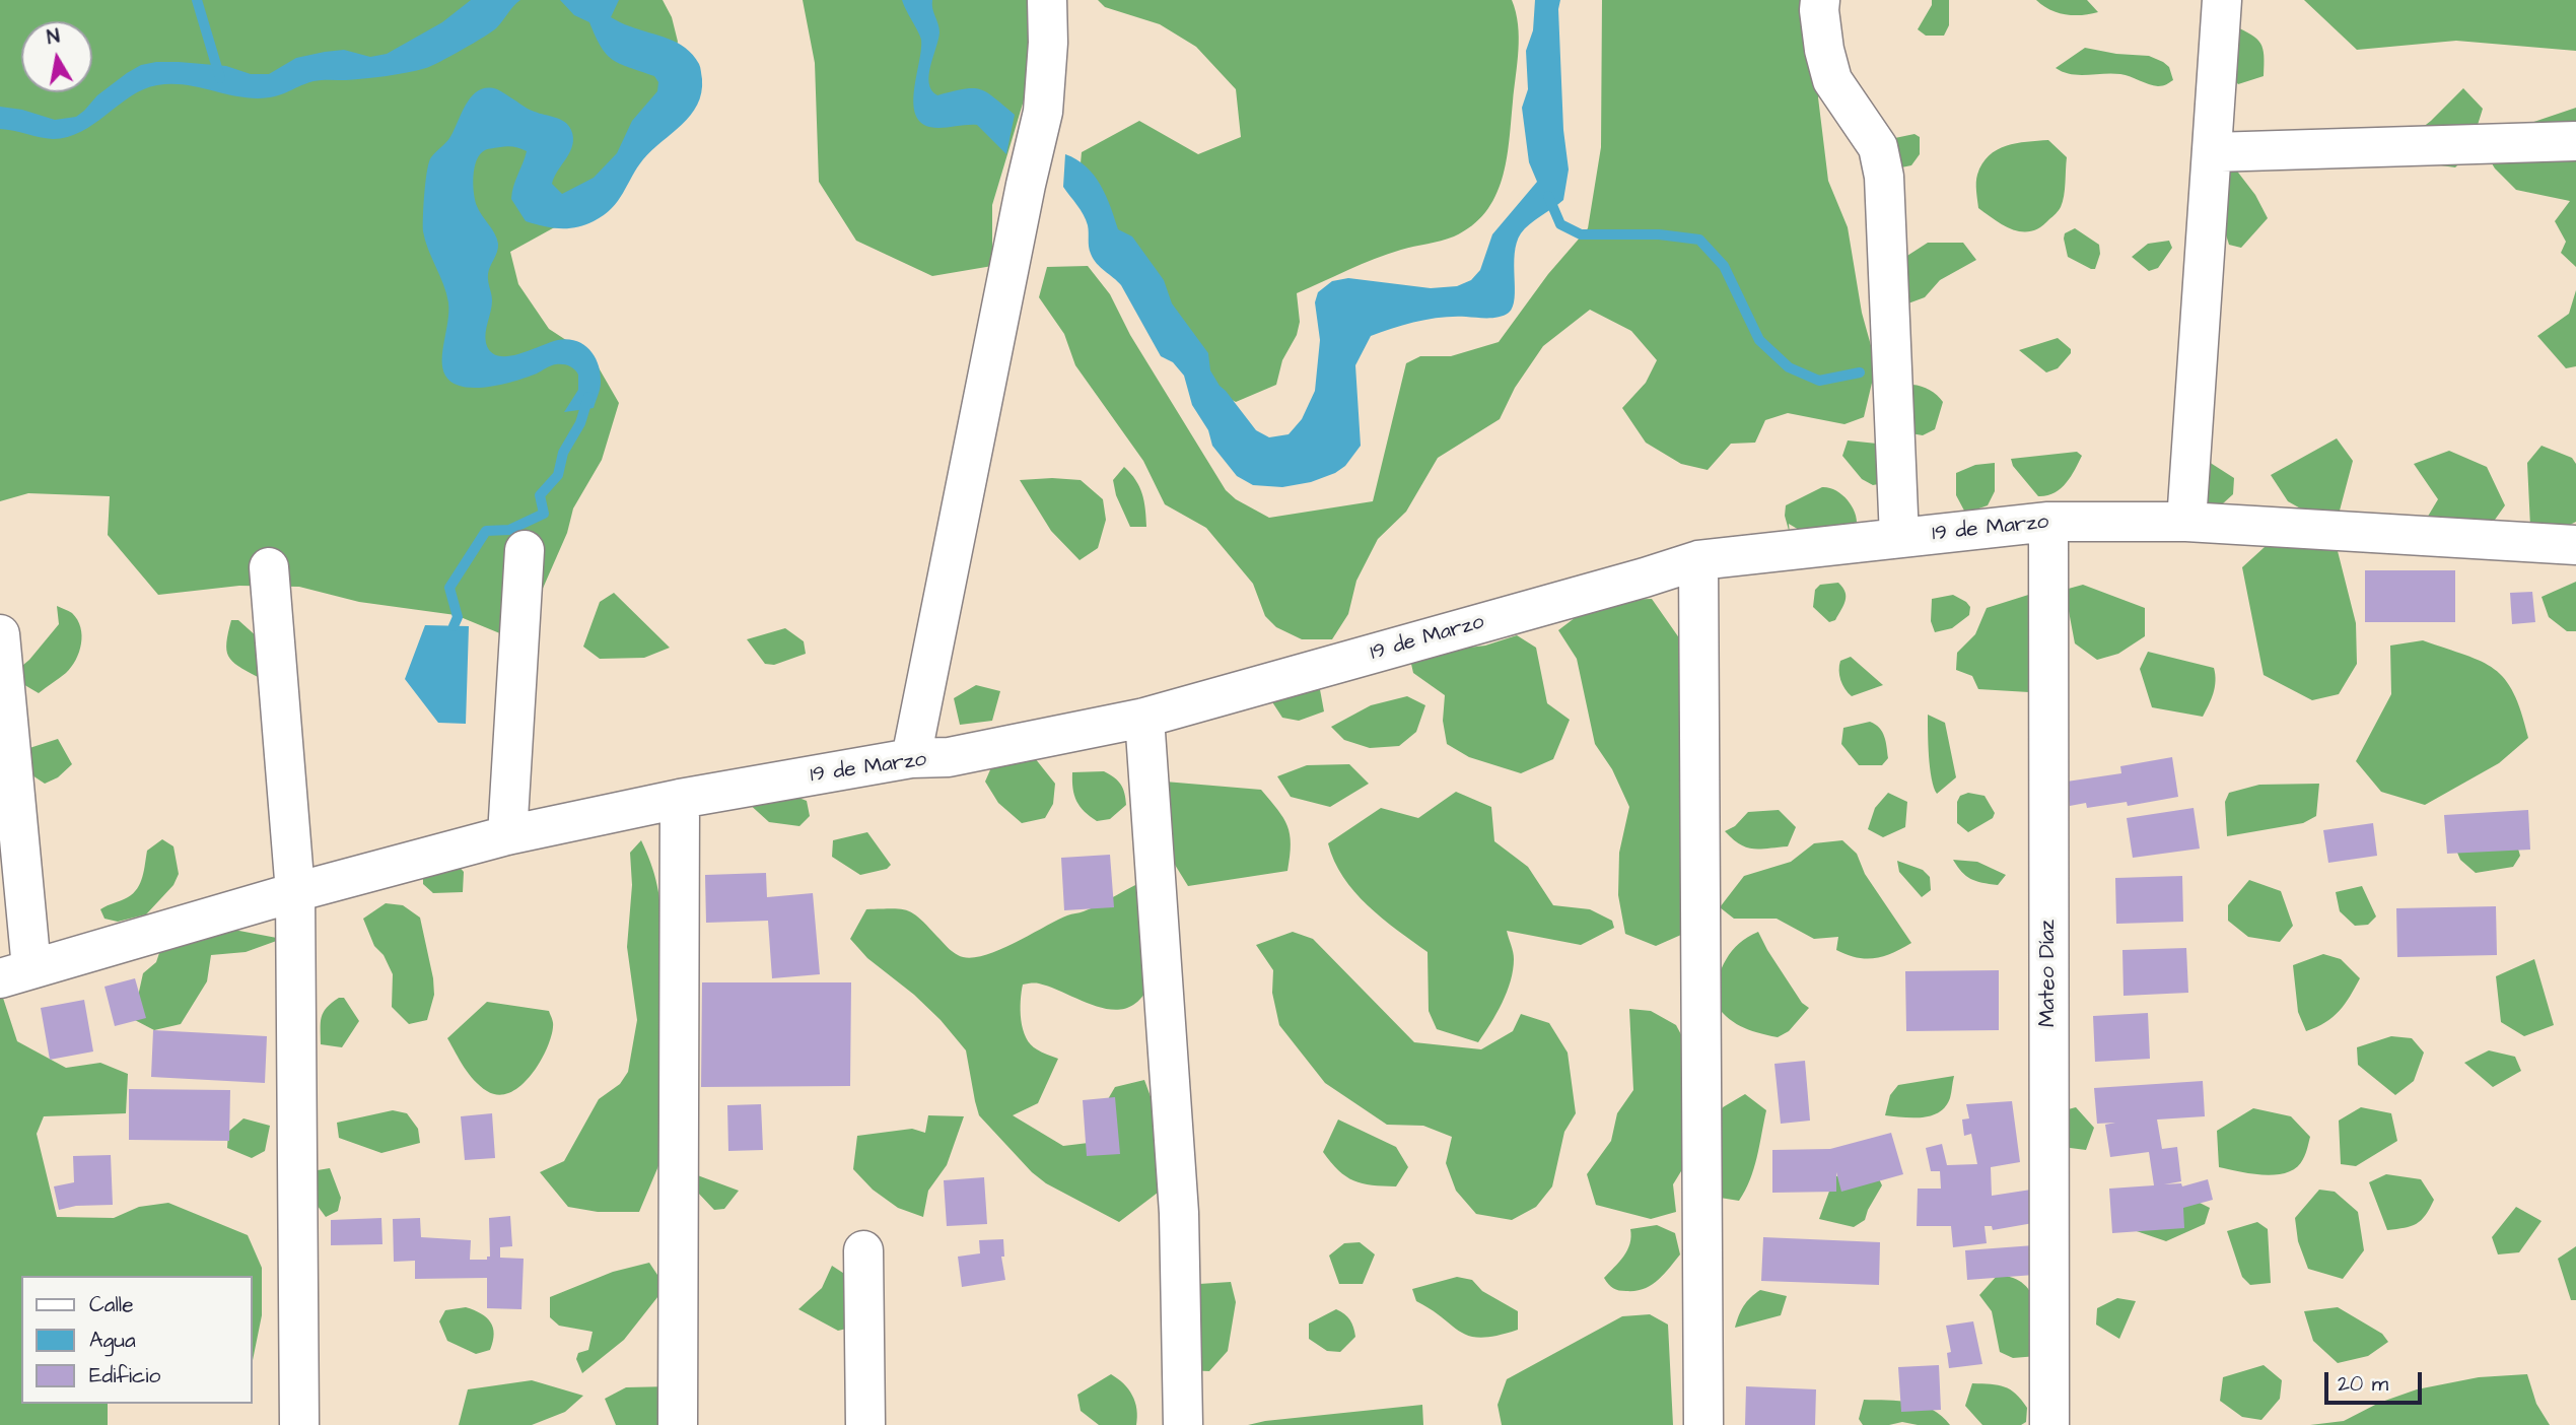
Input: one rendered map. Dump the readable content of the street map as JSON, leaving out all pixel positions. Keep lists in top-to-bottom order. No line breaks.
{"streets":{"street":["19 de Marzo","Mateo Díaz"]},"crossings":[["19 de Marzo","Mateo Díaz"]],"legend":["Calle","Agua","Edificio"],"scale_bar":"20 m","north":"top"}
